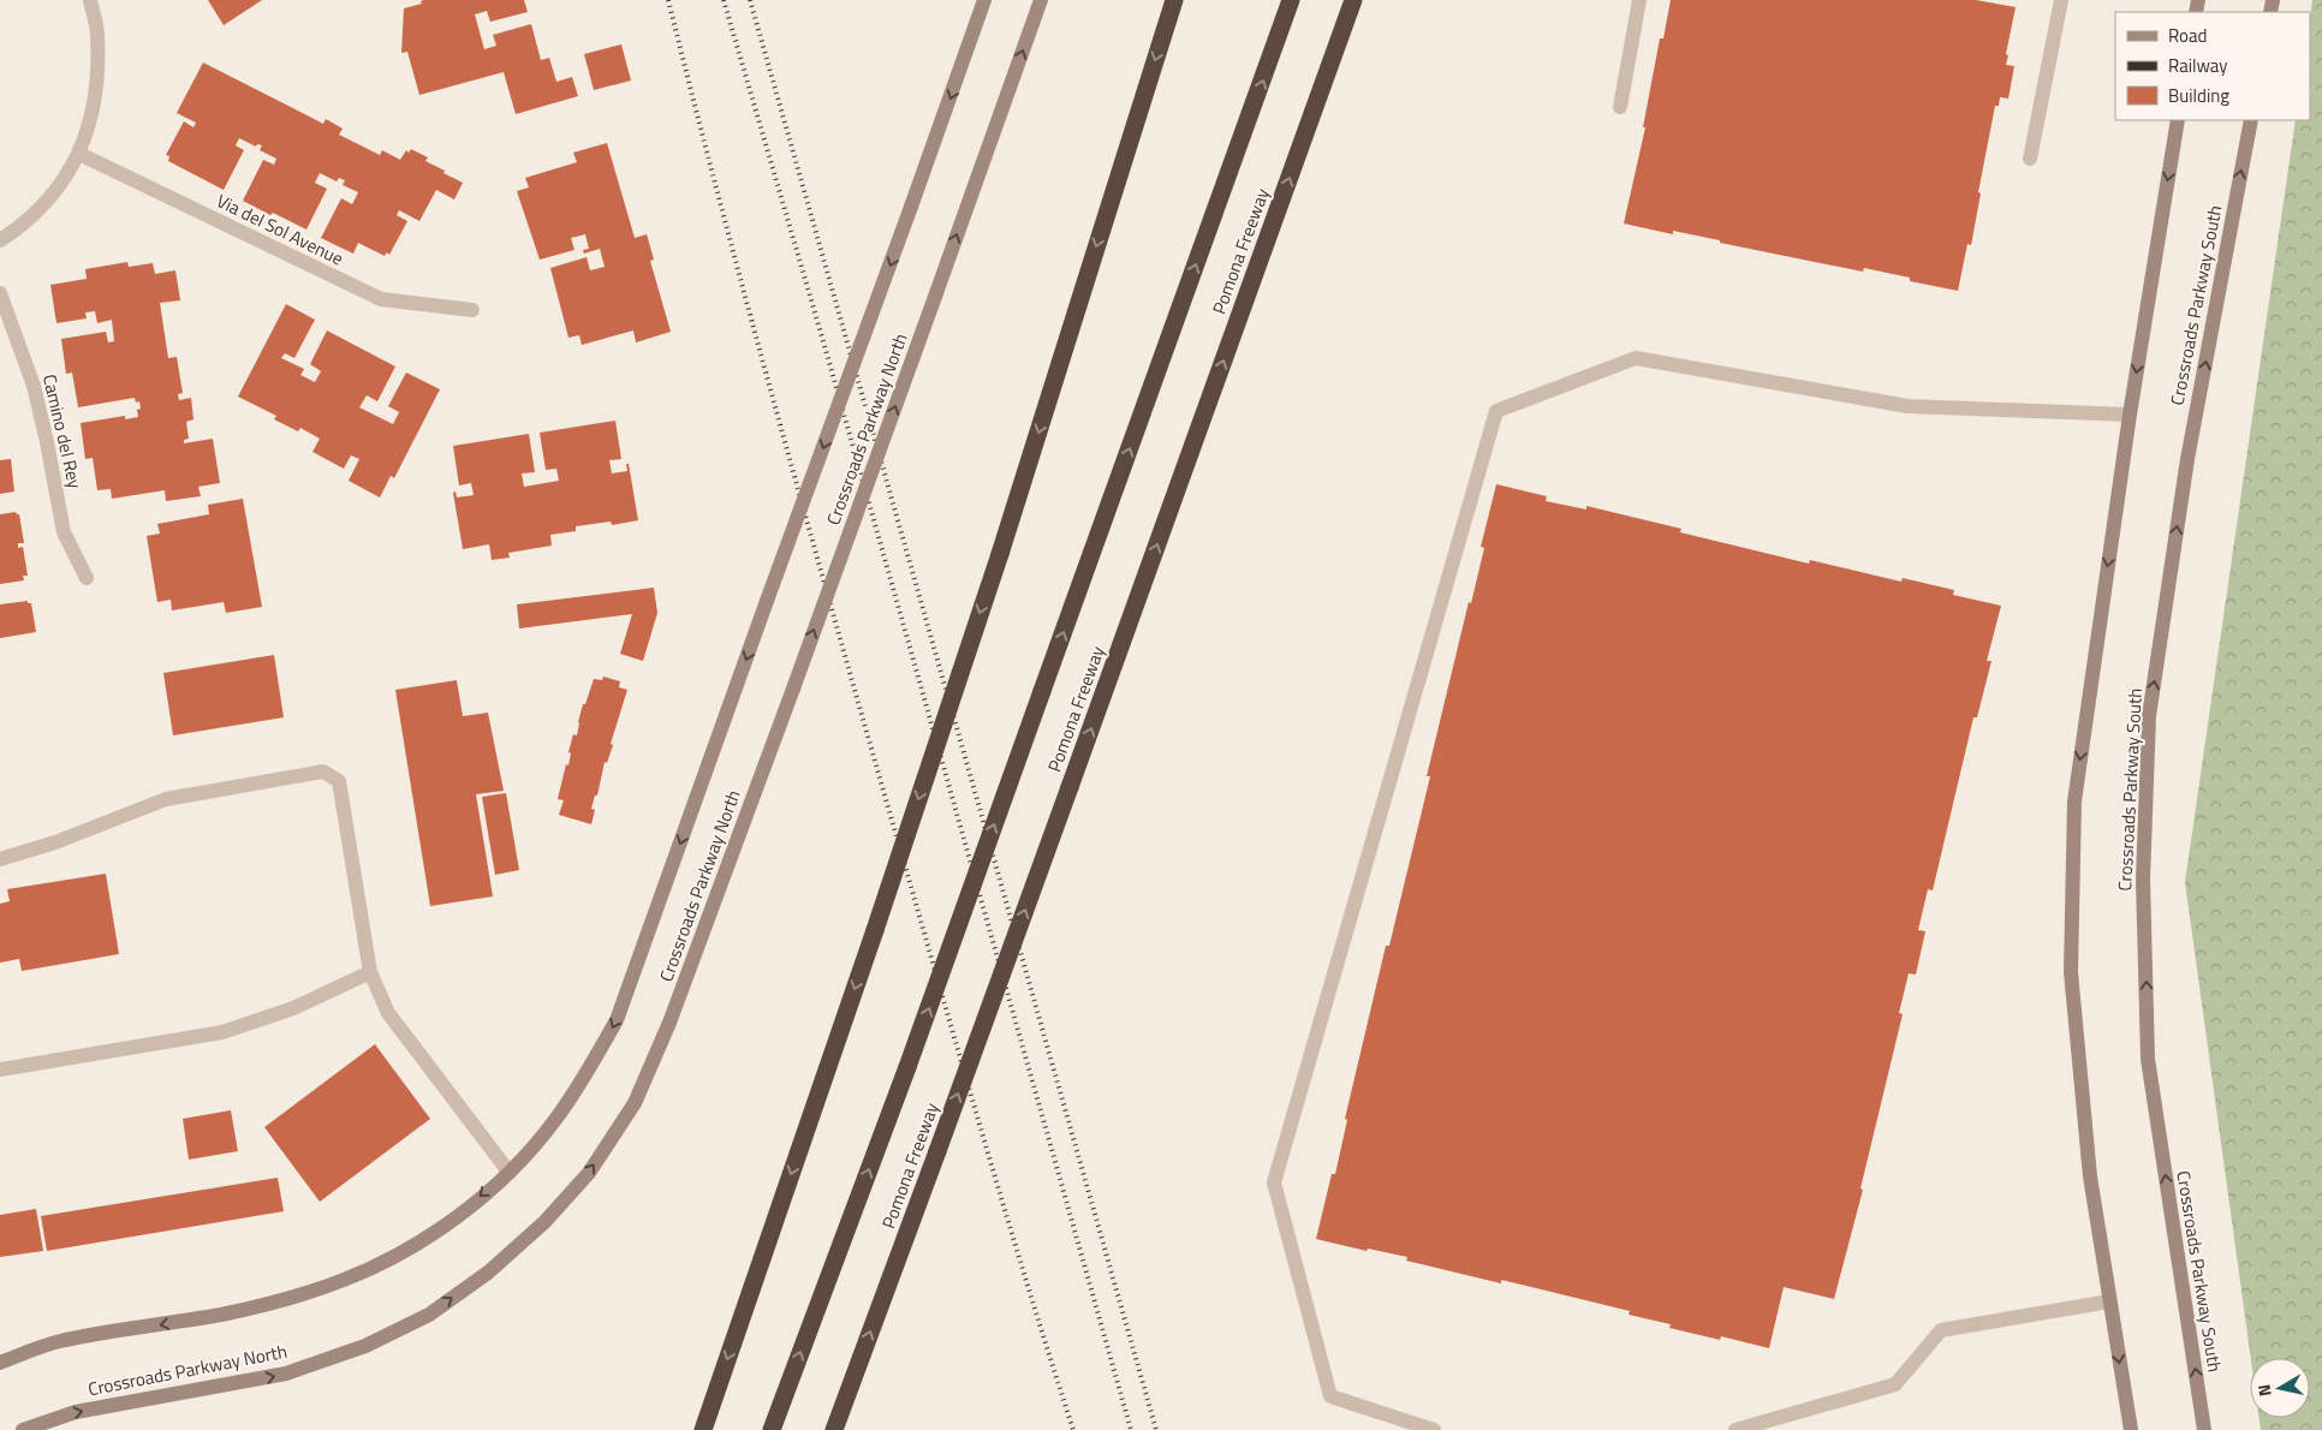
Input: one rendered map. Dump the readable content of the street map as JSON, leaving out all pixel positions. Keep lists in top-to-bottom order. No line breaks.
{"streets":{"highway":["Pomona Freeway"],"street":["Via del Sol Avenue","Crossroads Parkway South","Crossroads Parkway North","Camino del Rey"]},"legend":["Road","Railway","Building"],"north":"left"}
